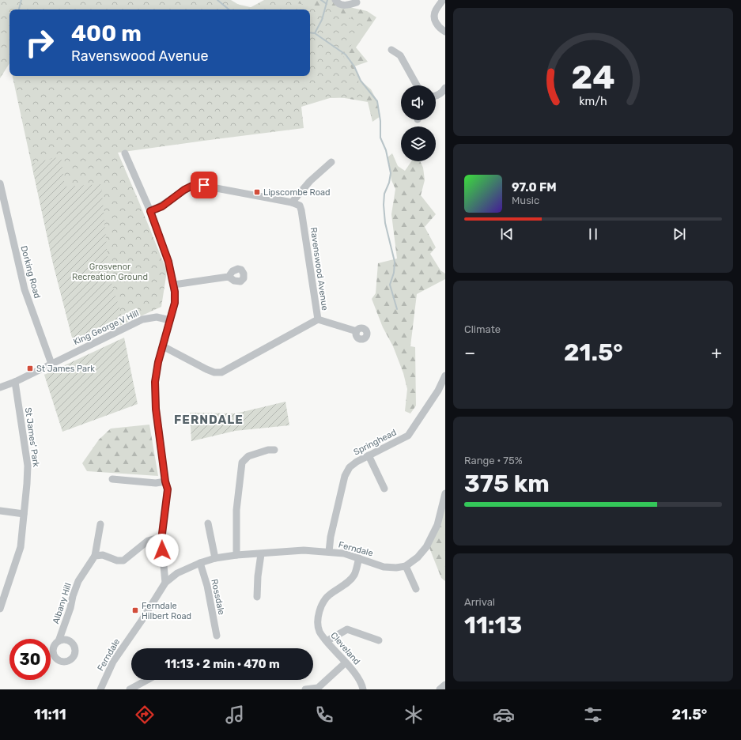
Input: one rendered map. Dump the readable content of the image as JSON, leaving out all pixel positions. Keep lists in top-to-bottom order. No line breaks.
{"streets":{"street":["Ravenswood Avenue","Dorking Road","King George V Hill","St James' Park","Springhead","Ferndale","Rossdale","Albany Hill","Cleveland"]},"crossings":[["Dorking Road","King George V Hill"],["King George V Hill","St James' Park"],["Springhead","Ferndale"],["Ferndale","Rossdale"],["Ferndale","Cleveland"]],"districts":["FERNDALE"],"parks":["Grosvenor Recreation Ground"],"places":{"transit":["Lipscombe Road","St James Park","Ferndale Hilbert Road"]},"page":{"turn":["400 m","Ravenswood Avenue"],"song":["97.0 FM","Music"],"tile":["Climate",["Range · 75%","375 km"],["Arrival","11:13"]],"heat":["−","21.5°","+"],"limit":"30","trip":"11:13 · 2 min · 470 m","tabs":["11:11","21.5°"],"gauge":["24","km/h"]}}
